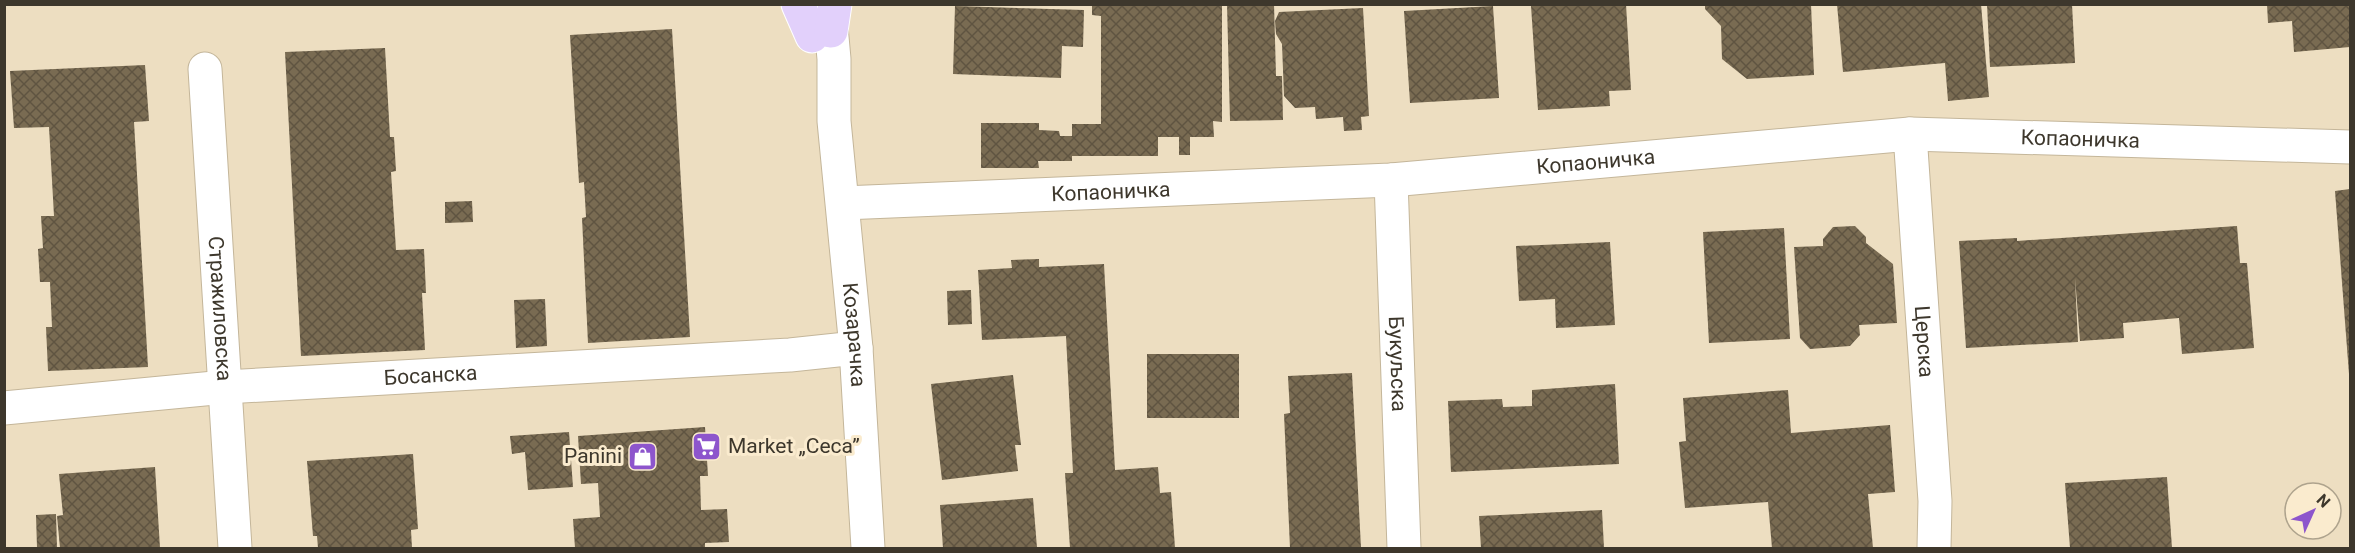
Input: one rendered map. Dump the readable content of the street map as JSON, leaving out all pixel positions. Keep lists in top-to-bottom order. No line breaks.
{"streets":{"street":["Копаоничка","Стражиловска","Козарачка","Церска","Букуљска","Босанска"]},"crossings":[["Копаоничка","Козарачка"],["Копаоничка","Церска"],["Копаоничка","Букуљска"],["Стражиловска","Босанска"],["Козарачка","Босанска"]],"places":{"supermarket":["Market „Ceca”"],"shop":["Panini"]},"north":"top right"}
